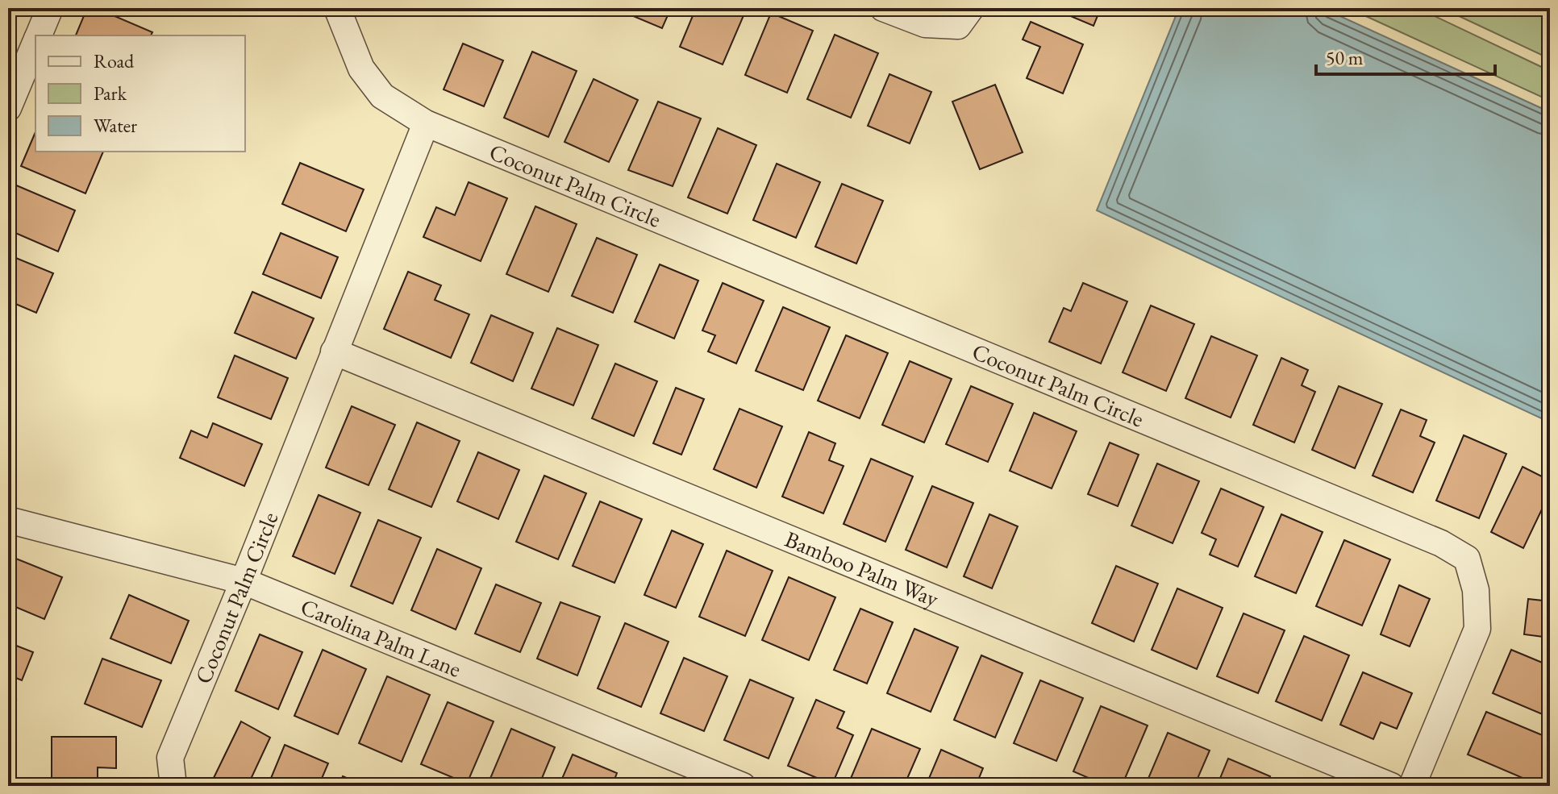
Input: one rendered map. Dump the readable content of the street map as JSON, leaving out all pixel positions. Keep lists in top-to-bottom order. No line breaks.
{"streets":{"street":["Coconut Palm Circle","Bamboo Palm Way","Carolina Palm Lane"]},"crossings":[["Coconut Palm Circle","Bamboo Palm Way"],["Coconut Palm Circle","Carolina Palm Lane"]],"legend":["Road","Park","Water"],"scale_bar":"50 m"}
